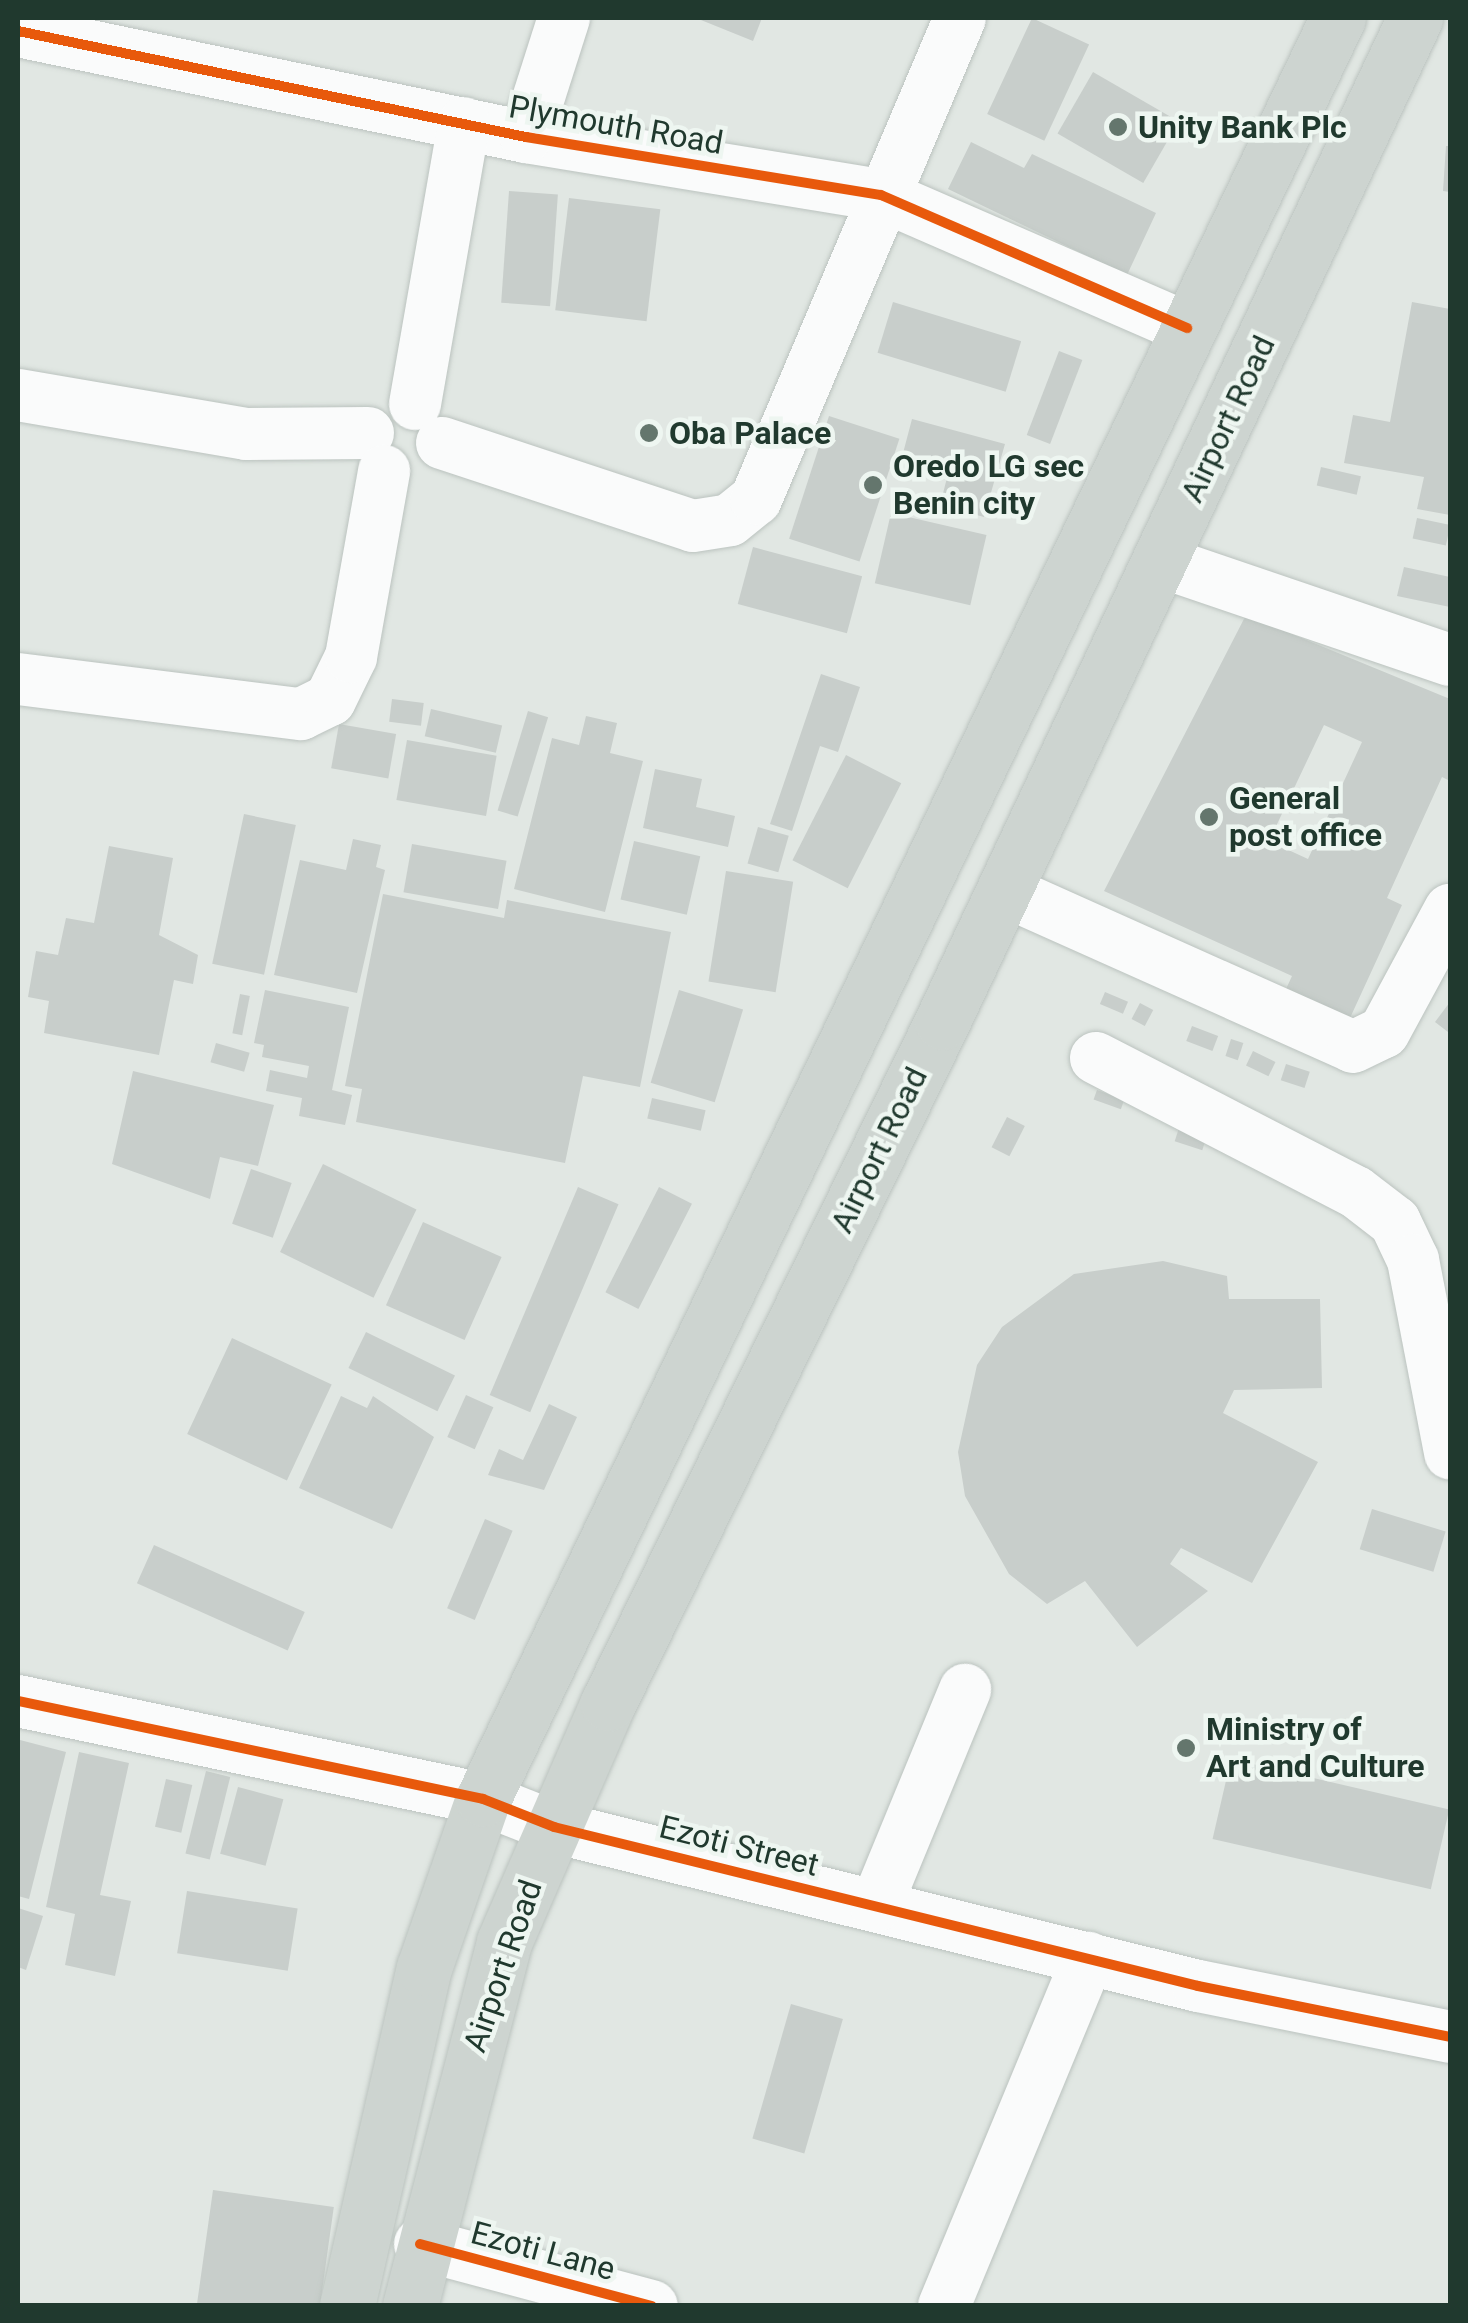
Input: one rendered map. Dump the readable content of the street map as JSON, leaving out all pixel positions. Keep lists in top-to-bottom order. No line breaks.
{"streets":{"main road":["Airport Road"],"street":["Plymouth Road","Ezoti Street","Ezoti Lane"]},"crossings":[["Plymouth Road","Airport Road"],["Airport Road","Ezoti Street"],["Airport Road","Ezoti Lane"]],"places":["Unity Bank Plc","Oba Palace","Oredo LG sec Benin city","General post office","Ministry of Art and Culture"]}
